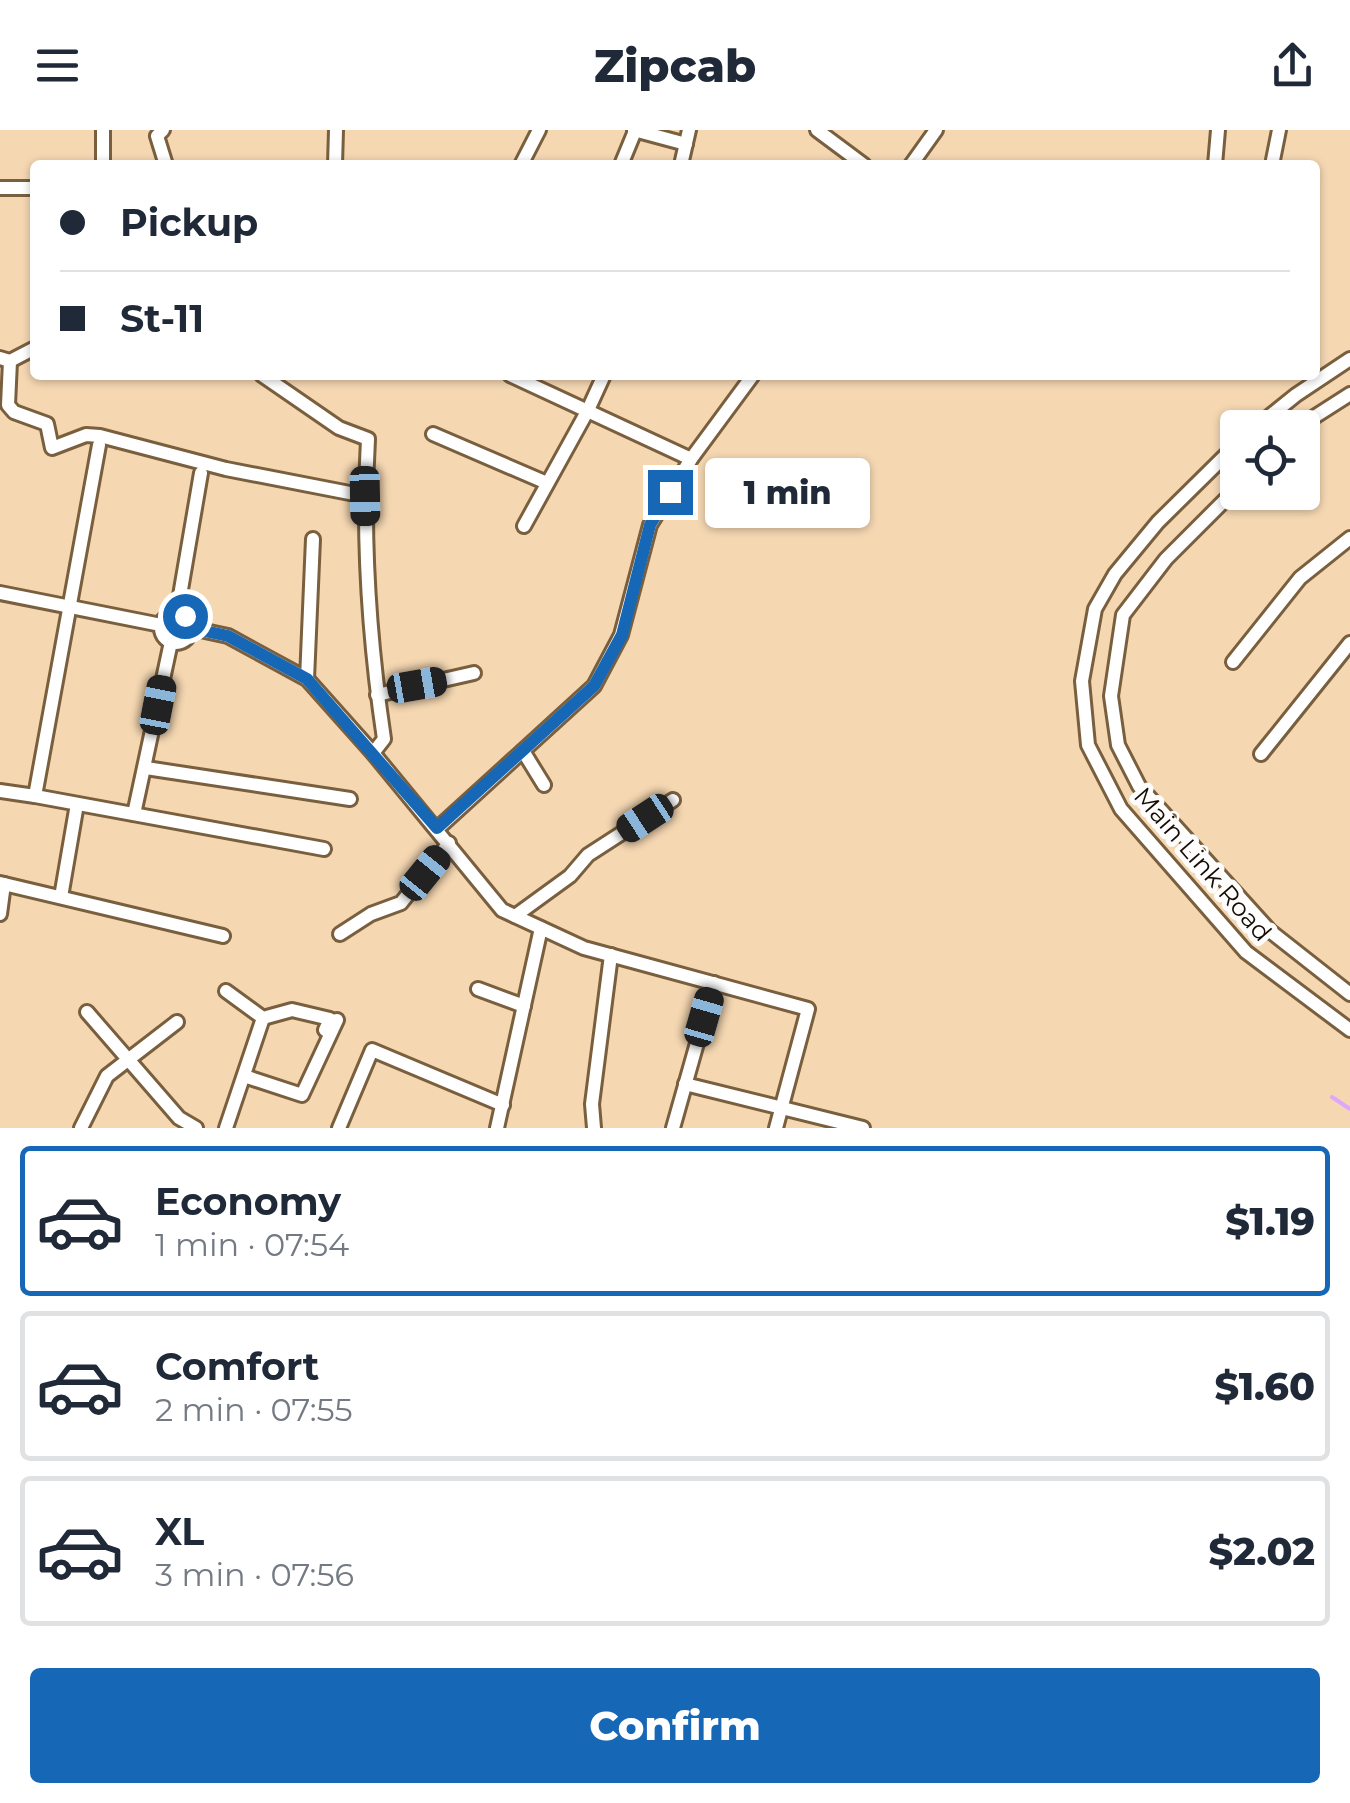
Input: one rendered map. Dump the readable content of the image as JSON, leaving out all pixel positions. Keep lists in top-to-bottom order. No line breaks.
{"streets":{"street":["Main Link Road"]},"page":{"header":"Zipcab","banner":["Pickup","St-11"],"bubble":"1 min","list":[{"name":"Economy","note":"1 min · 07:54","value":"$1.19"},{"name":"Comfort","note":"2 min · 07:55","value":"$1.60"},{"name":"XL","note":"3 min · 07:56","value":"$2.02"}],"buttons":"Confirm"}}
